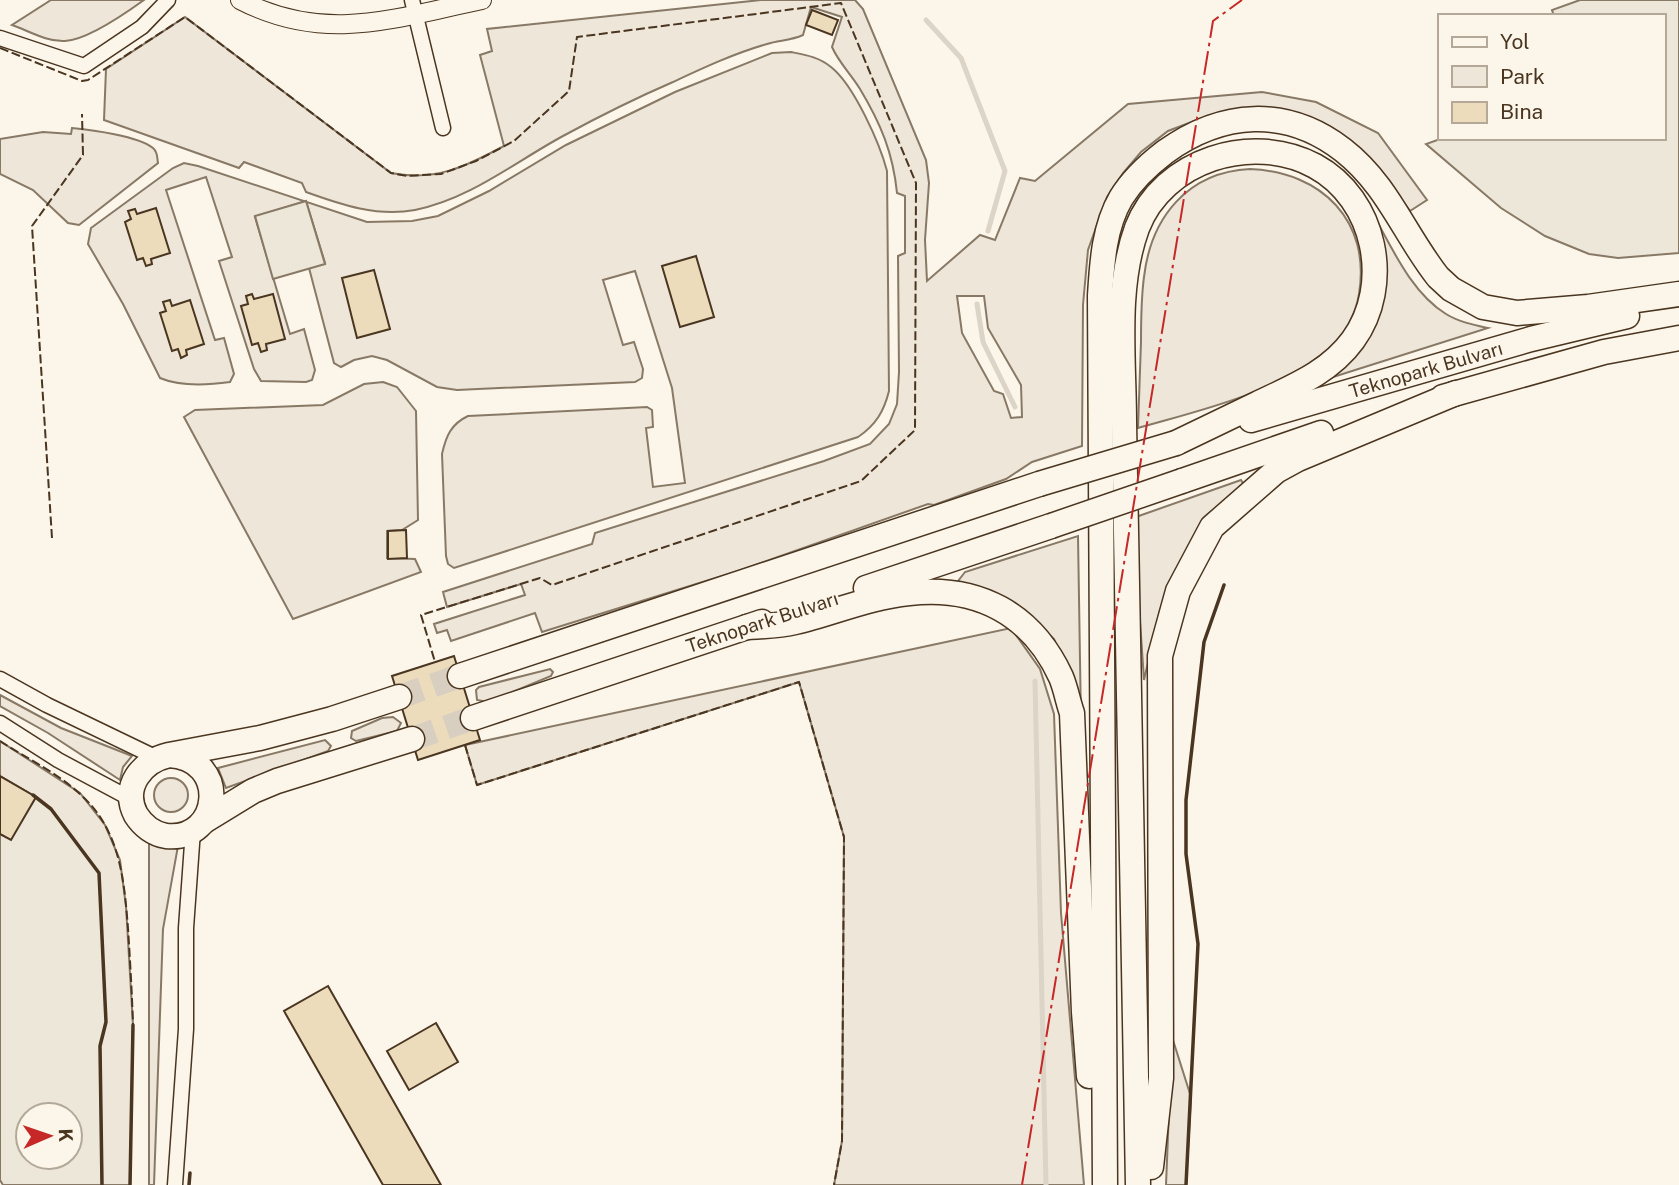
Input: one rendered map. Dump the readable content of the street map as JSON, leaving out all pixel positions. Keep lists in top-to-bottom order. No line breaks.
{"streets":{"highway":["Teknopark Bulvarı"]},"legend":["Yol","Park","Bina"],"north":"right"}
